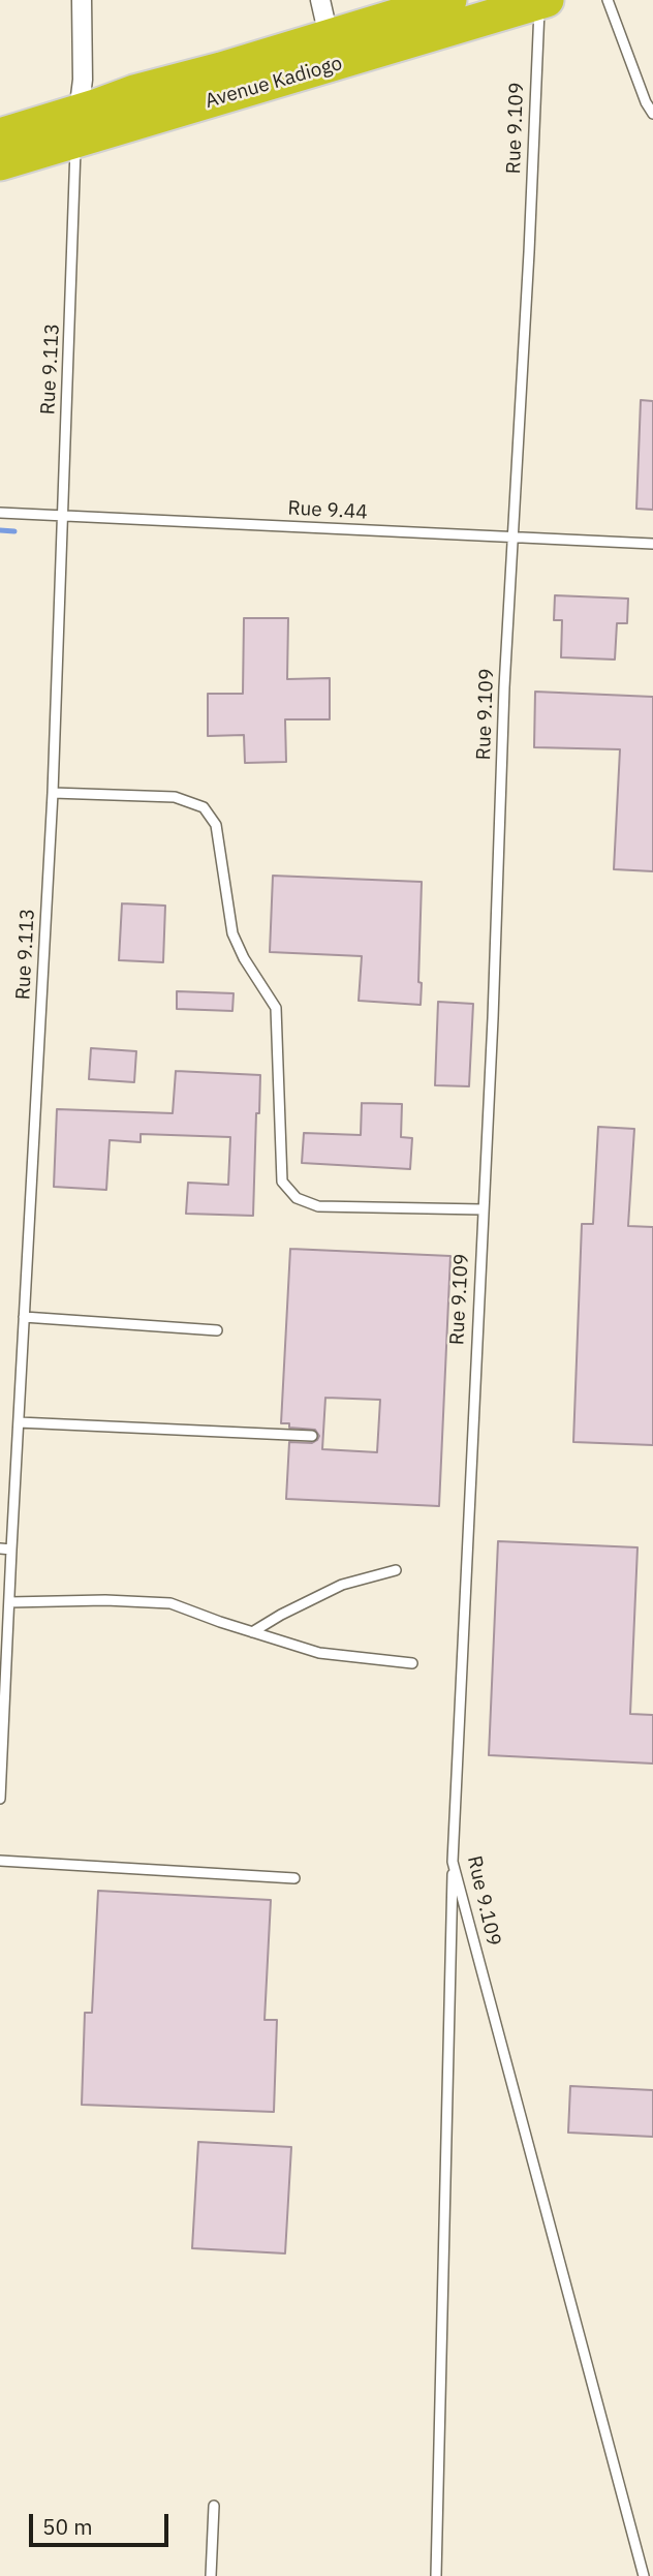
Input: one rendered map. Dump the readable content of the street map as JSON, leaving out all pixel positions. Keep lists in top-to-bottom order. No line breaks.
{"streets":{"highway":["Avenue Kadiogo"],"lane":["Rue 9.109","Rue 9.113","Rue 9.44"]},"crossings":[["Avenue Kadiogo","Rue 9.109"],["Avenue Kadiogo","Rue 9.113"],["Rue 9.109","Rue 9.44"],["Rue 9.113","Rue 9.44"]],"scale_bar":"50 m"}
